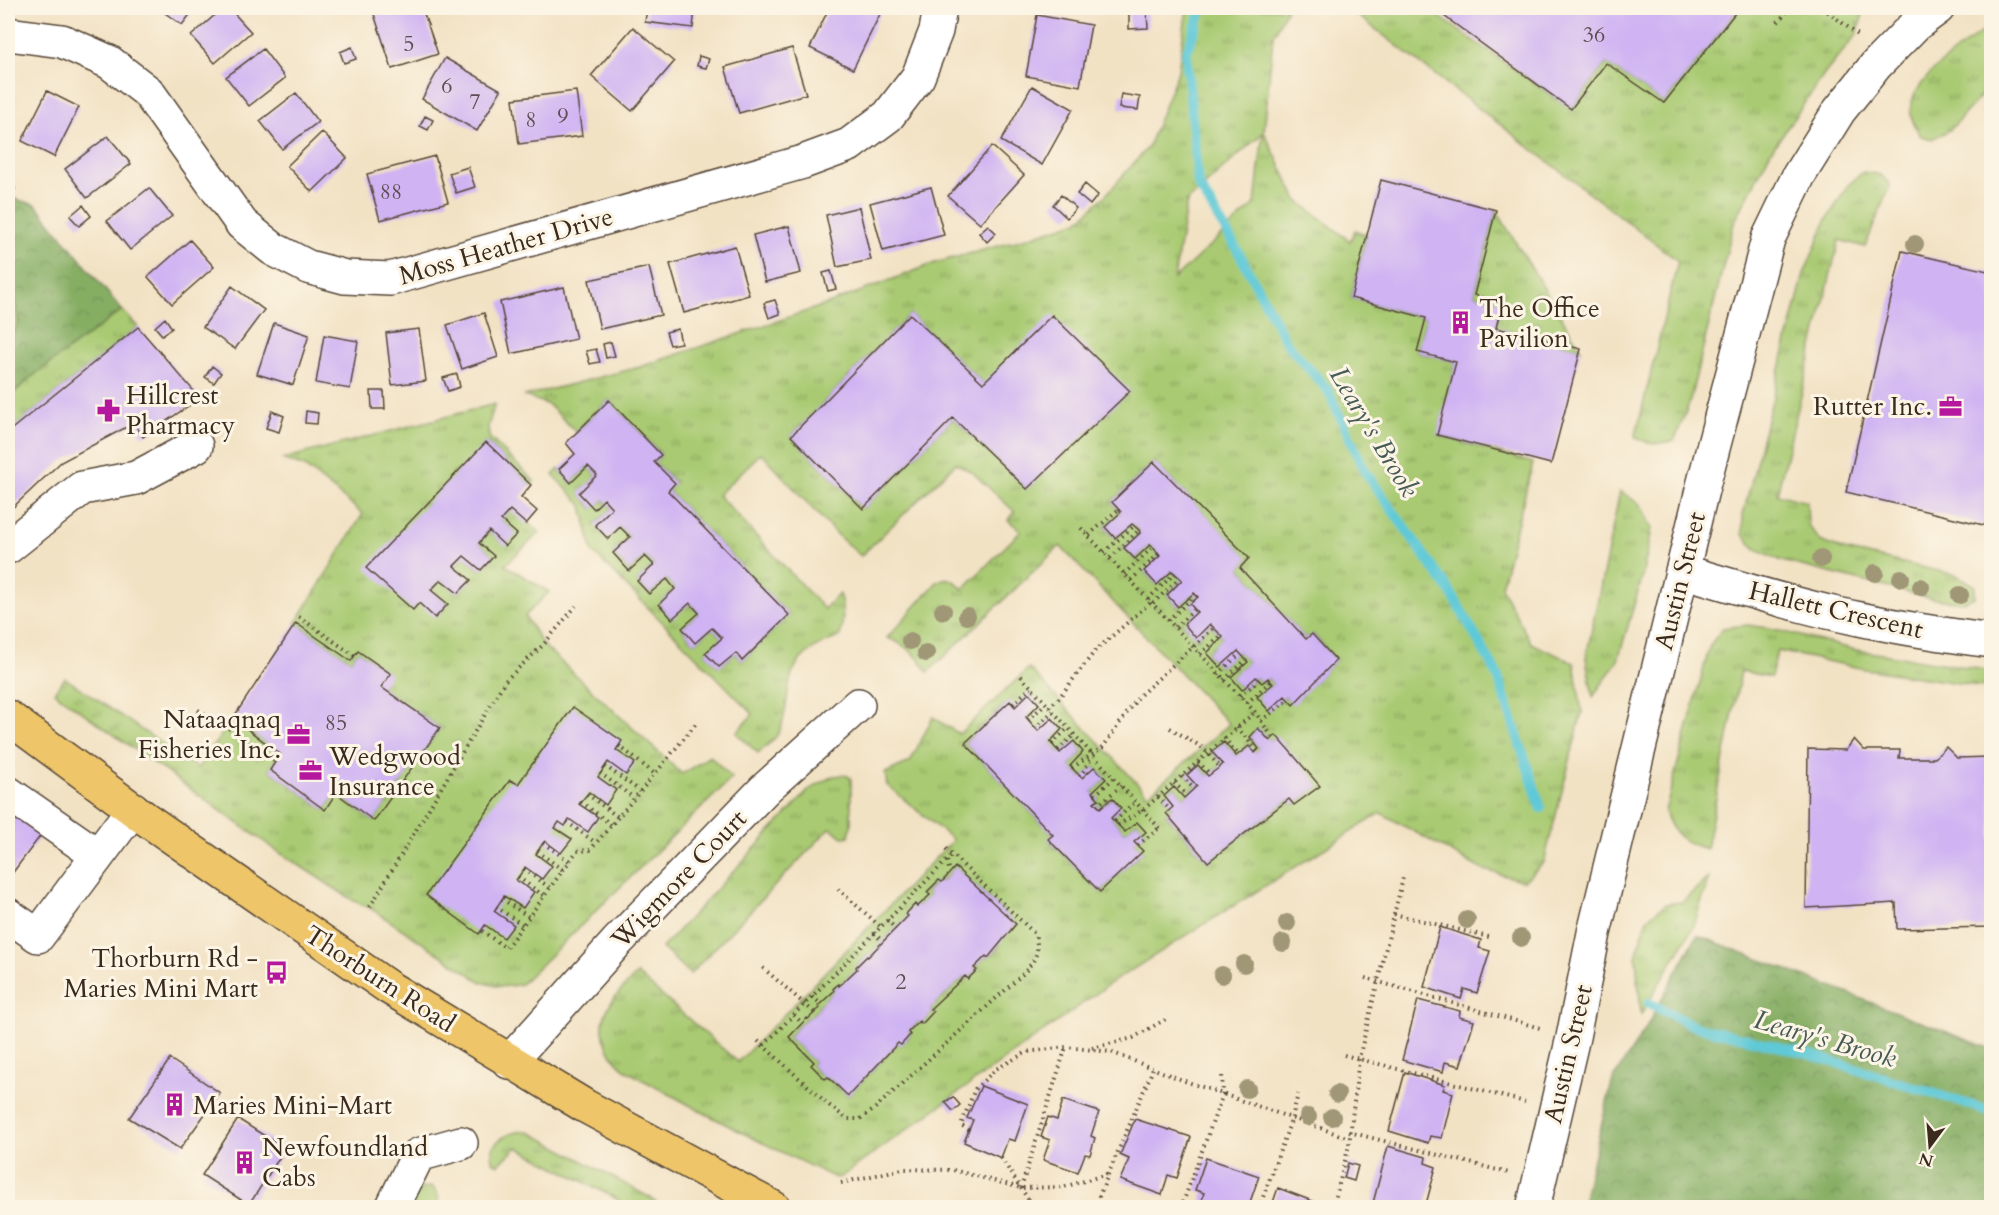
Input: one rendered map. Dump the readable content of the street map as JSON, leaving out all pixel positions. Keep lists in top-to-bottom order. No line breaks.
{"streets":{"main road":["Thorburn Road"],"street":["Moss Heather Drive","Austin Street","Hallett Crescent","Wigmore Court"]},"crossings":[["Austin Street","Hallett Crescent"],["Wigmore Court","Thorburn Road"]],"water":["Leary's Brook"],"places":{"building":["The Office Pavilion","Maries Mini-Mart","Newfoundland Cabs"],"office":["Rutter Inc.","Nataaqnaq Fisheries Inc.","Wedgwood Insurance"],"pharmacy":["Hillcrest Pharmacy"],"bus stop":["Thorburn Rd - Maries Mini Mart"]},"house_numbers":["36","5","6","7","9","8","88","85","2"],"north":"bottom"}
